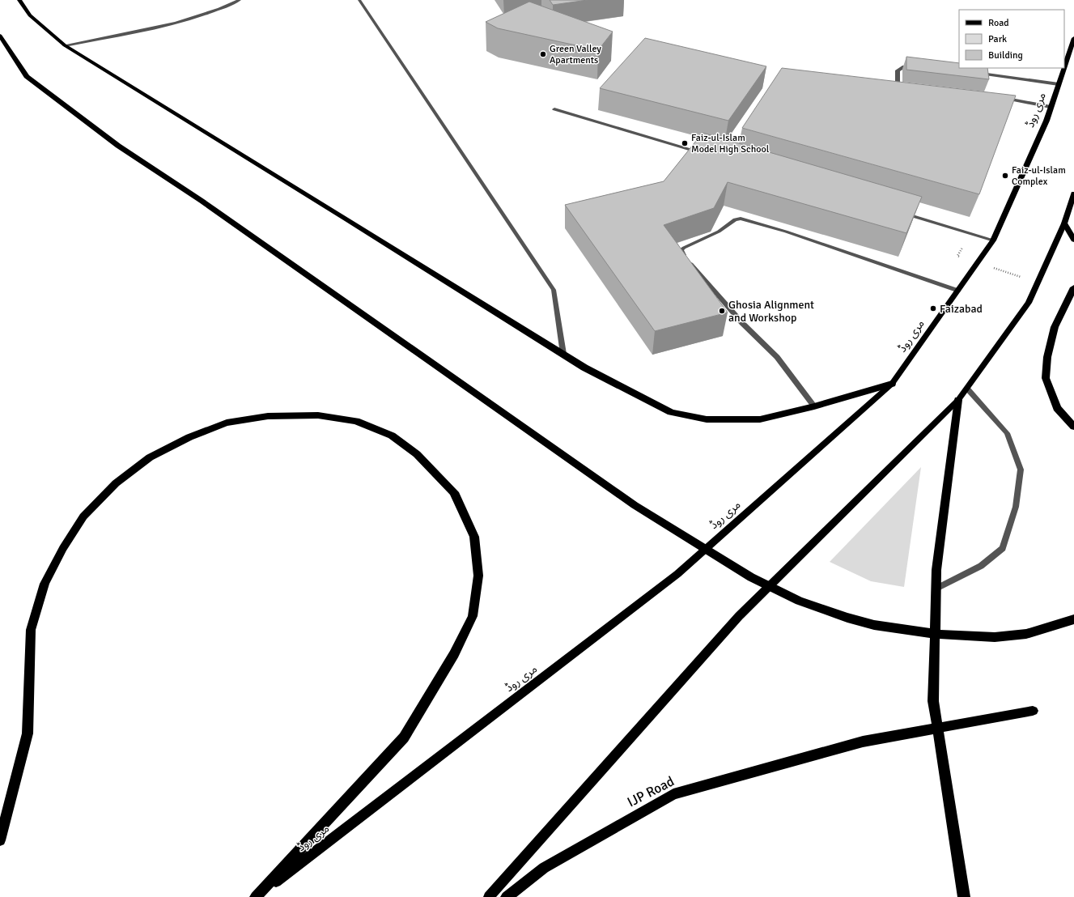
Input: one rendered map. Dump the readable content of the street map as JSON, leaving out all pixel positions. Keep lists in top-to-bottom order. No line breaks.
{"streets":{"highway":["IJP Road"],"main road":["مری روڈ"]},"places":["Green Valley Apartments","Faiz-ul-Islam Model High School","Faiz-ul-Islam Complex","Faizabad","Ghosia Alignment and Workshop"],"legend":["Road","Park","Building"]}
